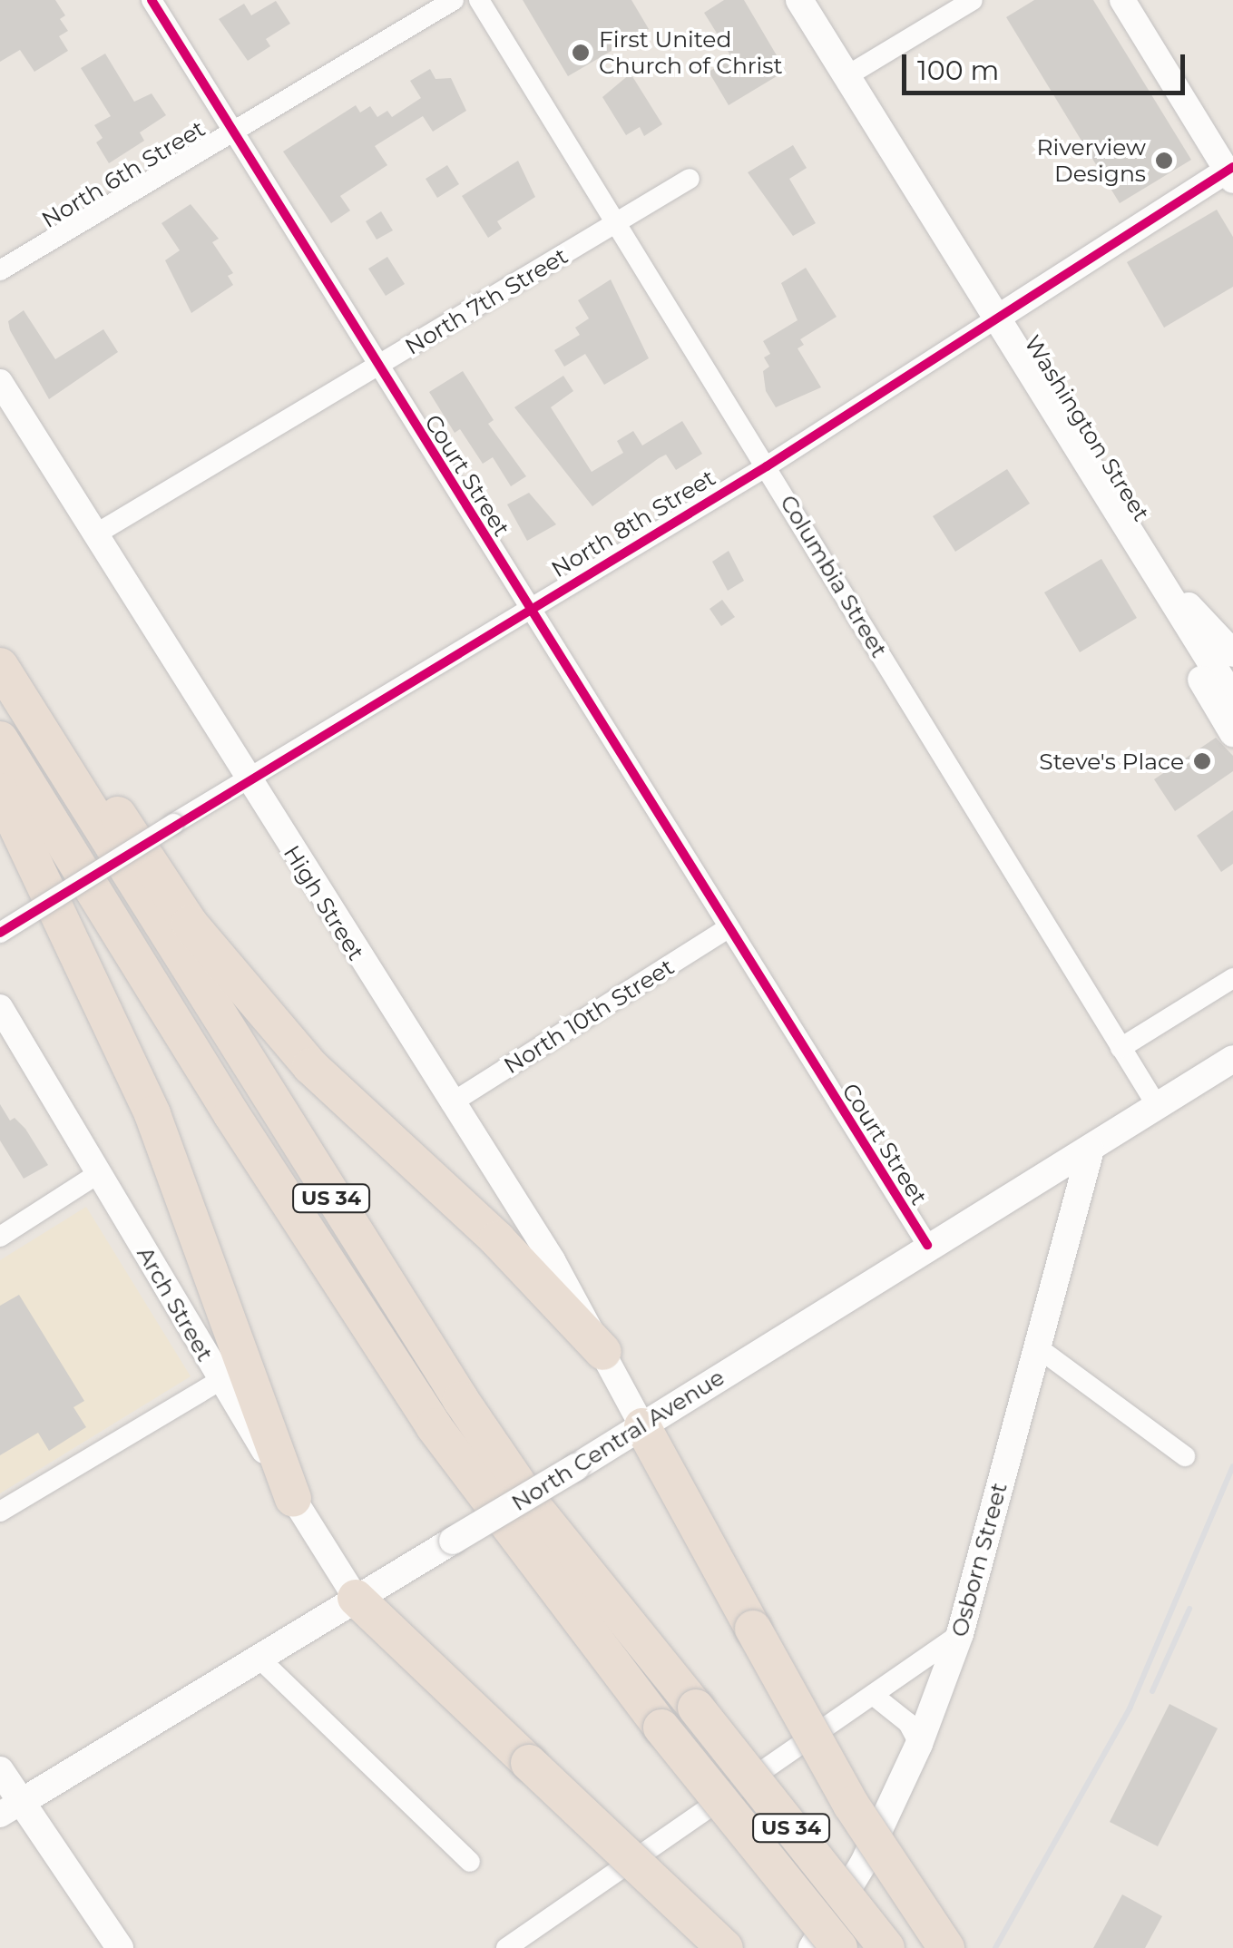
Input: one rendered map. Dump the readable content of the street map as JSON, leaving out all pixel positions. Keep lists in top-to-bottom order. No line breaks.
{"streets":{"highway":["US 34"],"main road":["Washington Street","North Central Avenue","Osborn Street"],"street":["North 6th Street","North 7th Street","Court Street","North 8th Street","Columbia Street","High Street","North 10th Street","Arch Street"]},"crossings":[["North 6th Street","Court Street"],["North 7th Street","Court Street"],["North 7th Street","Columbia Street"],["North 7th Street","High Street"],["Washington Street","North 8th Street"],["Court Street","North 8th Street"],["Court Street","North 10th Street"],["Court Street","North Central Avenue"],["North 8th Street","Columbia Street"],["North 8th Street","High Street"],["Columbia Street","North Central Avenue"],["High Street","North 10th Street"],["High Street","North Central Avenue"],["Arch Street","North Central Avenue"],["North Central Avenue","Osborn Street"]],"places":["First United Church of Christ","Riverview Designs","Steve's Place"],"scale_bar":"100 m"}
